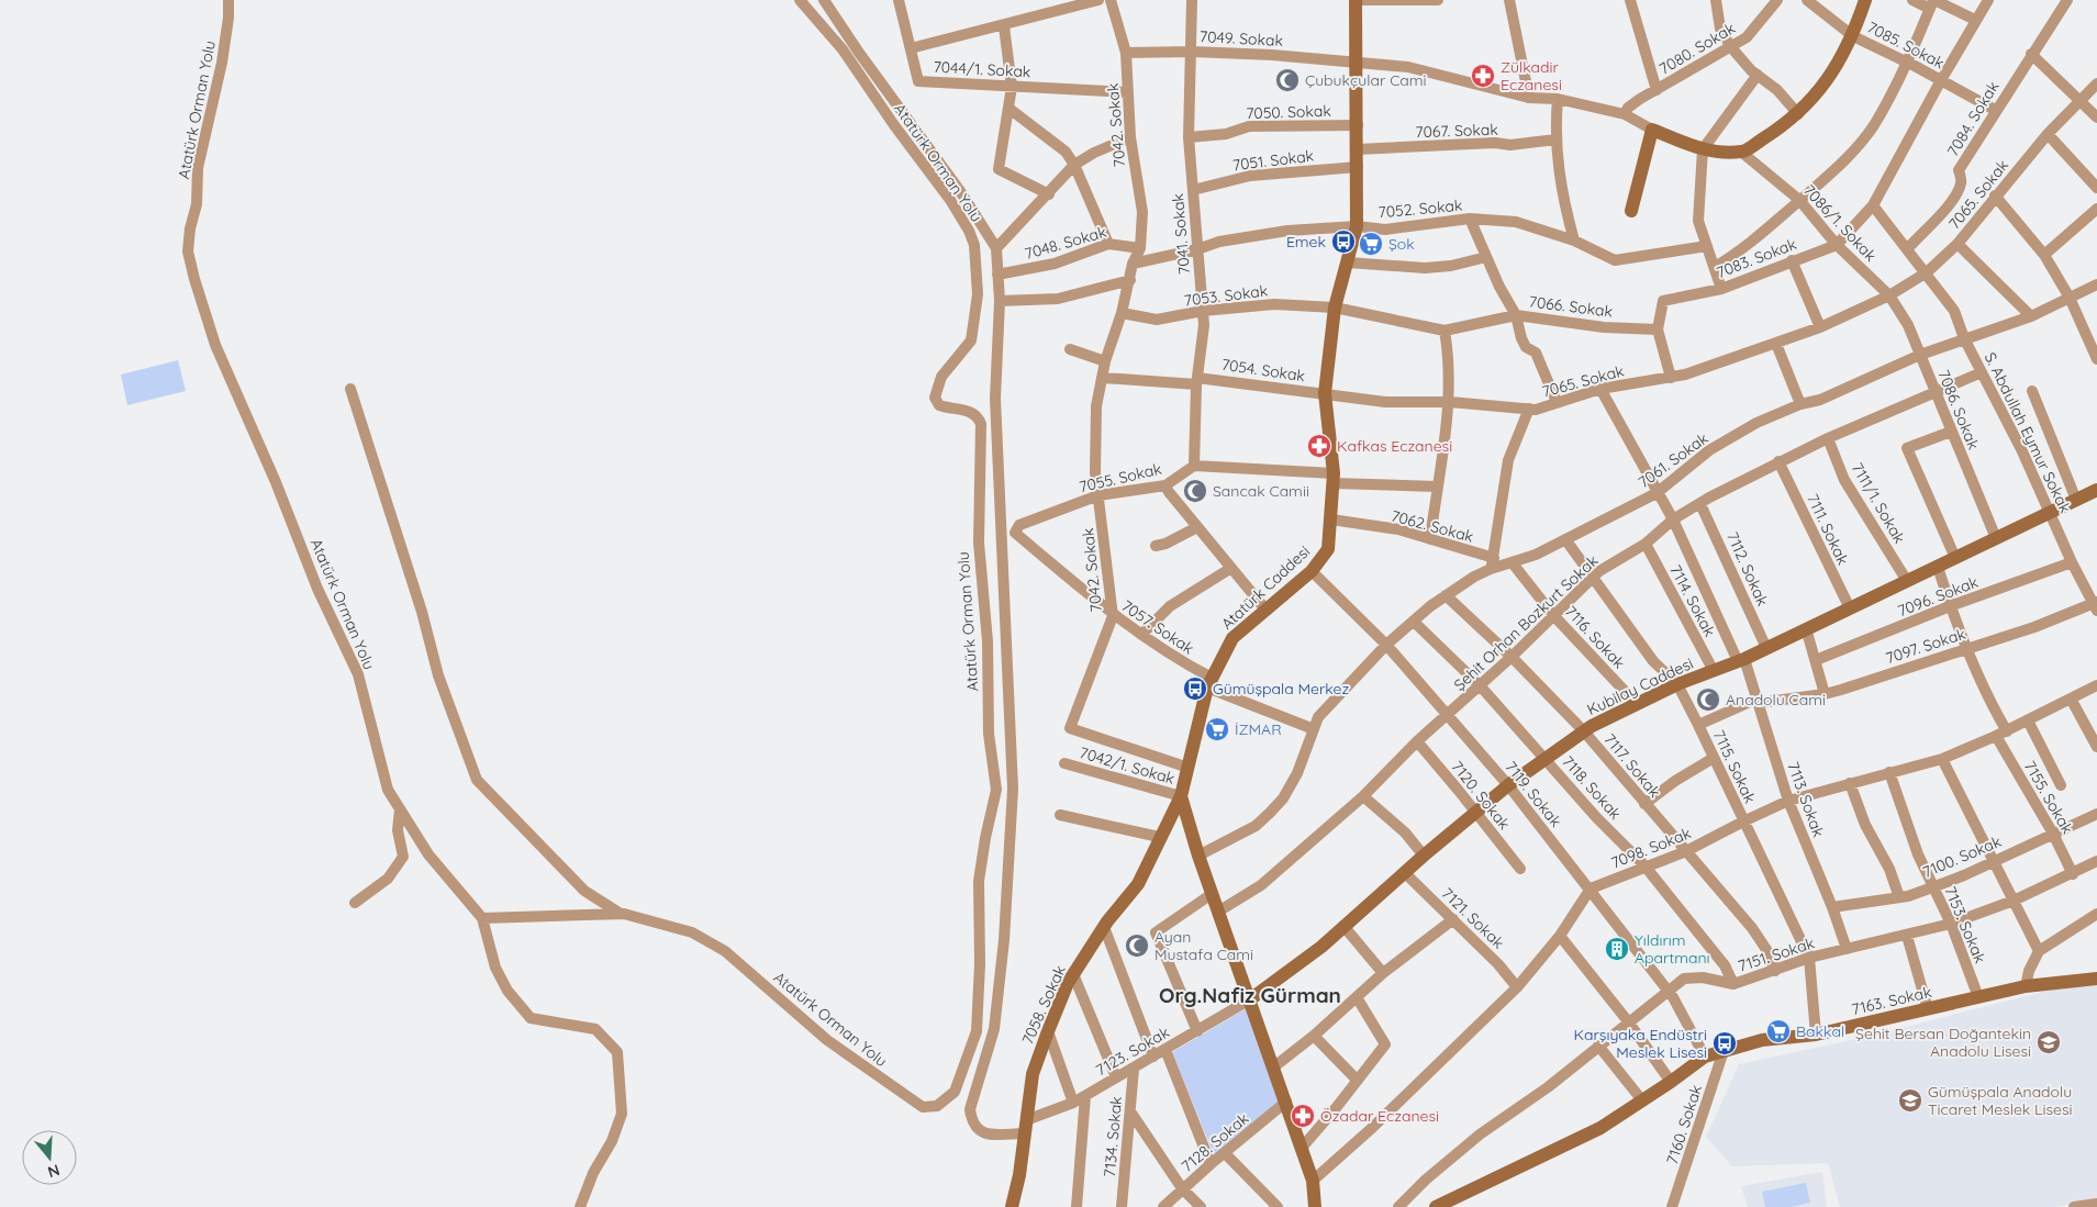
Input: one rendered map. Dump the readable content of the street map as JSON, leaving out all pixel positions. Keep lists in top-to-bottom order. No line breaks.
{"streets":{"main road":["Atatürk Caddesi","Kubilay Caddesi","7163. Sokak","7058. Sokak"],"street":["7049. Sokak","7085. Sokak","7080. Sokak","7044/1. Sokak","Atatürk Orman Yolu","7050. Sokak","7084. Sokak","7042. Sokak","7067. Sokak","7051. Sokak","7065. Sokak","7052. Sokak","7086/1. Sokak","7041. Sokak","7048. Sokak","7083. Sokak","7053. Sokak","7066. Sokak","7054. Sokak","7086. Sokak","S. Abdullah Eymur Sokak","7061. Sokak","7055. Sokak","7111/1. Sokak","7062. Sokak","7111. Sokak","7112. Sokak","7096. Sokak","7114. Sokak","Şehit Orhan Bozkurt Sokak","7057. Sokak","7116. Sokak","7097. Sokak","7042/1. Sokak","7117. Sokak","7115. Sokak","7118. Sokak","7119. Sokak","7120. Sokak","7155. Sokak","7113. Sokak","7098. Sokak","7100. Sokak","7121. Sokak","7153. Sokak","7151. Sokak","7123. Sokak","7160. Sokak","7134. Sokak","7128. Sokak"]},"crossings":[["7049. Sokak","7080. Sokak"],["7049. Sokak","7042. Sokak"],["7049. Sokak","7041. Sokak"],["7049. Sokak","Atatürk Caddesi"],["7085. Sokak","7084. Sokak"],["7085. Sokak","7083. Sokak"],["7044/1. Sokak","7042. Sokak"],["7050. Sokak","7041. Sokak"],["7050. Sokak","Atatürk Caddesi"],["7042. Sokak","7052. Sokak"],["7042. Sokak","7048. Sokak"],["7042. Sokak","7053. Sokak"],["7042. Sokak","7054. Sokak"],["7042. Sokak","7055. Sokak"],["7042. Sokak","Atatürk Caddesi"],["7042. Sokak","7057. Sokak"],["7067. Sokak","Atatürk Caddesi"],["7051. Sokak","7041. Sokak"],["7051. Sokak","Atatürk Caddesi"],["7065. Sokak","7086/1. Sokak"],["7065. Sokak","7054. Sokak"],["7065. Sokak","7086. Sokak"],["7065. Sokak","S. Abdullah Eymur Sokak"],["7065. Sokak","Atatürk Caddesi"],["7065. Sokak","7113. Sokak"],["7052. Sokak","7041. Sokak"],["7052. Sokak","Atatürk Caddesi"],["7086/1. Sokak","7083. Sokak"],["7086/1. Sokak","7086. Sokak"],["7041. Sokak","7053. Sokak"],["7041. Sokak","7054. Sokak"],["7041. Sokak","7055. Sokak"],["7048. Sokak","7123. Sokak"],["7083. Sokak","7066. Sokak"],["7053. Sokak","7066. Sokak"],["7053. Sokak","Atatürk Caddesi"],["7066. Sokak","Atatürk Caddesi"],["7054. Sokak","Atatürk Caddesi"],["7086. Sokak","7061. Sokak"],["7086. Sokak","Şehit Orhan Bozkurt Sokak"],["7086. Sokak","Kubilay Caddesi"],["S. Abdullah Eymur Sokak","7061. Sokak"],["S. Abdullah Eymur Sokak","7096. Sokak"],["S. Abdullah Eymur Sokak","Şehit Orhan Bozkurt Sokak"],["S. Abdullah Eymur Sokak","7097. Sokak"],["S. Abdullah Eymur Sokak","Kubilay Caddesi"],["7061. Sokak","7062. Sokak"],["7061. Sokak","7116. Sokak"],["7061. Sokak","7117. Sokak"],["7061. Sokak","7115. Sokak"],["7061. Sokak","7118. Sokak"],["7061. Sokak","7119. Sokak"],["7061. Sokak","7113. Sokak"],["7055. Sokak","7057. Sokak"],["7111/1. Sokak","Şehit Orhan Bozkurt Sokak"],["7111/1. Sokak","Kubilay Caddesi"],["7062. Sokak","Atatürk Caddesi"],["7111. Sokak","Şehit Orhan Bozkurt Sokak"],["7111. Sokak","Kubilay Caddesi"],["7112. Sokak","Şehit Orhan Bozkurt Sokak"],["7112. Sokak","Kubilay Caddesi"],["Atatürk Caddesi","7057. Sokak"],["Atatürk Caddesi","7042/1. Sokak"],["Atatürk Caddesi","7119. Sokak"],["Atatürk Caddesi","7058. Sokak"],["7114. Sokak","Şehit Orhan Bozkurt Sokak"],["7114. Sokak","Kubilay Caddesi"],["Şehit Orhan Bozkurt Sokak","7116. Sokak"],["Şehit Orhan Bozkurt Sokak","7117. Sokak"],["Şehit Orhan Bozkurt Sokak","7115. Sokak"],["Şehit Orhan Bozkurt Sokak","7118. Sokak"],["Şehit Orhan Bozkurt Sokak","7119. Sokak"],["Şehit Orhan Bozkurt Sokak","7120. Sokak"],["Şehit Orhan Bozkurt Sokak","7113. Sokak"],["7116. Sokak","Kubilay Caddesi"],["7097. Sokak","7115. Sokak"],["7097. Sokak","7113. Sokak"],["Kubilay Caddesi","7117. Sokak"],["Kubilay Caddesi","7115. Sokak"],["Kubilay Caddesi","7118. Sokak"],["Kubilay Caddesi","7119. Sokak"],["Kubilay Caddesi","7120. Sokak"],["Kubilay Caddesi","7113. Sokak"],["Kubilay Caddesi","7121. Sokak"],["Kubilay Caddesi","7123. Sokak"],["7042/1. Sokak","7058. Sokak"],["7117. Sokak","7098. Sokak"],["7117. Sokak","7151. Sokak"],["7115. Sokak","7098. Sokak"],["7115. Sokak","7151. Sokak"],["7115. Sokak","7163. Sokak"],["7118. Sokak","7098. Sokak"],["7118. Sokak","7151. Sokak"],["7119. Sokak","7098. Sokak"],["7119. Sokak","7151. Sokak"],["7119. Sokak","7163. Sokak"],["7155. Sokak","7098. Sokak"],["7155. Sokak","7100. Sokak"],["7155. Sokak","7151. Sokak"],["7113. Sokak","7098. Sokak"],["7113. Sokak","7100. Sokak"],["7113. Sokak","7151. Sokak"],["7098. Sokak","7153. Sokak"],["7100. Sokak","7153. Sokak"],["7153. Sokak","7151. Sokak"],["7153. Sokak","7163. Sokak"],["7163. Sokak","7160. Sokak"],["7058. Sokak","7123. Sokak"],["7123. Sokak","7134. Sokak"]],"districts":["Org.Nafiz Gürman"],"places":{"pharmacy":["Zülkadir Eczanesi","Kafkas Eczanesi","Özadar Eczanesi"],"mosque":["Çubukçular Cami","Sancak Camii","Anadolu Cami","Ayan Mustafa Cami"],"bus stop":["Emek","Gümüşpala Merkez","Karşıyaka Endüstri Meslek Lisesi"],"supermarket":["Şok","İZMAR","Bakkal"],"building":["Yıldırım Apartmanı"],"school or university":["Şehit Bersan Doğantekin Anadolu Lisesi","Gümüşpala Anadolu Ticaret Meslek Lisesi"]},"north":"bottom"}
